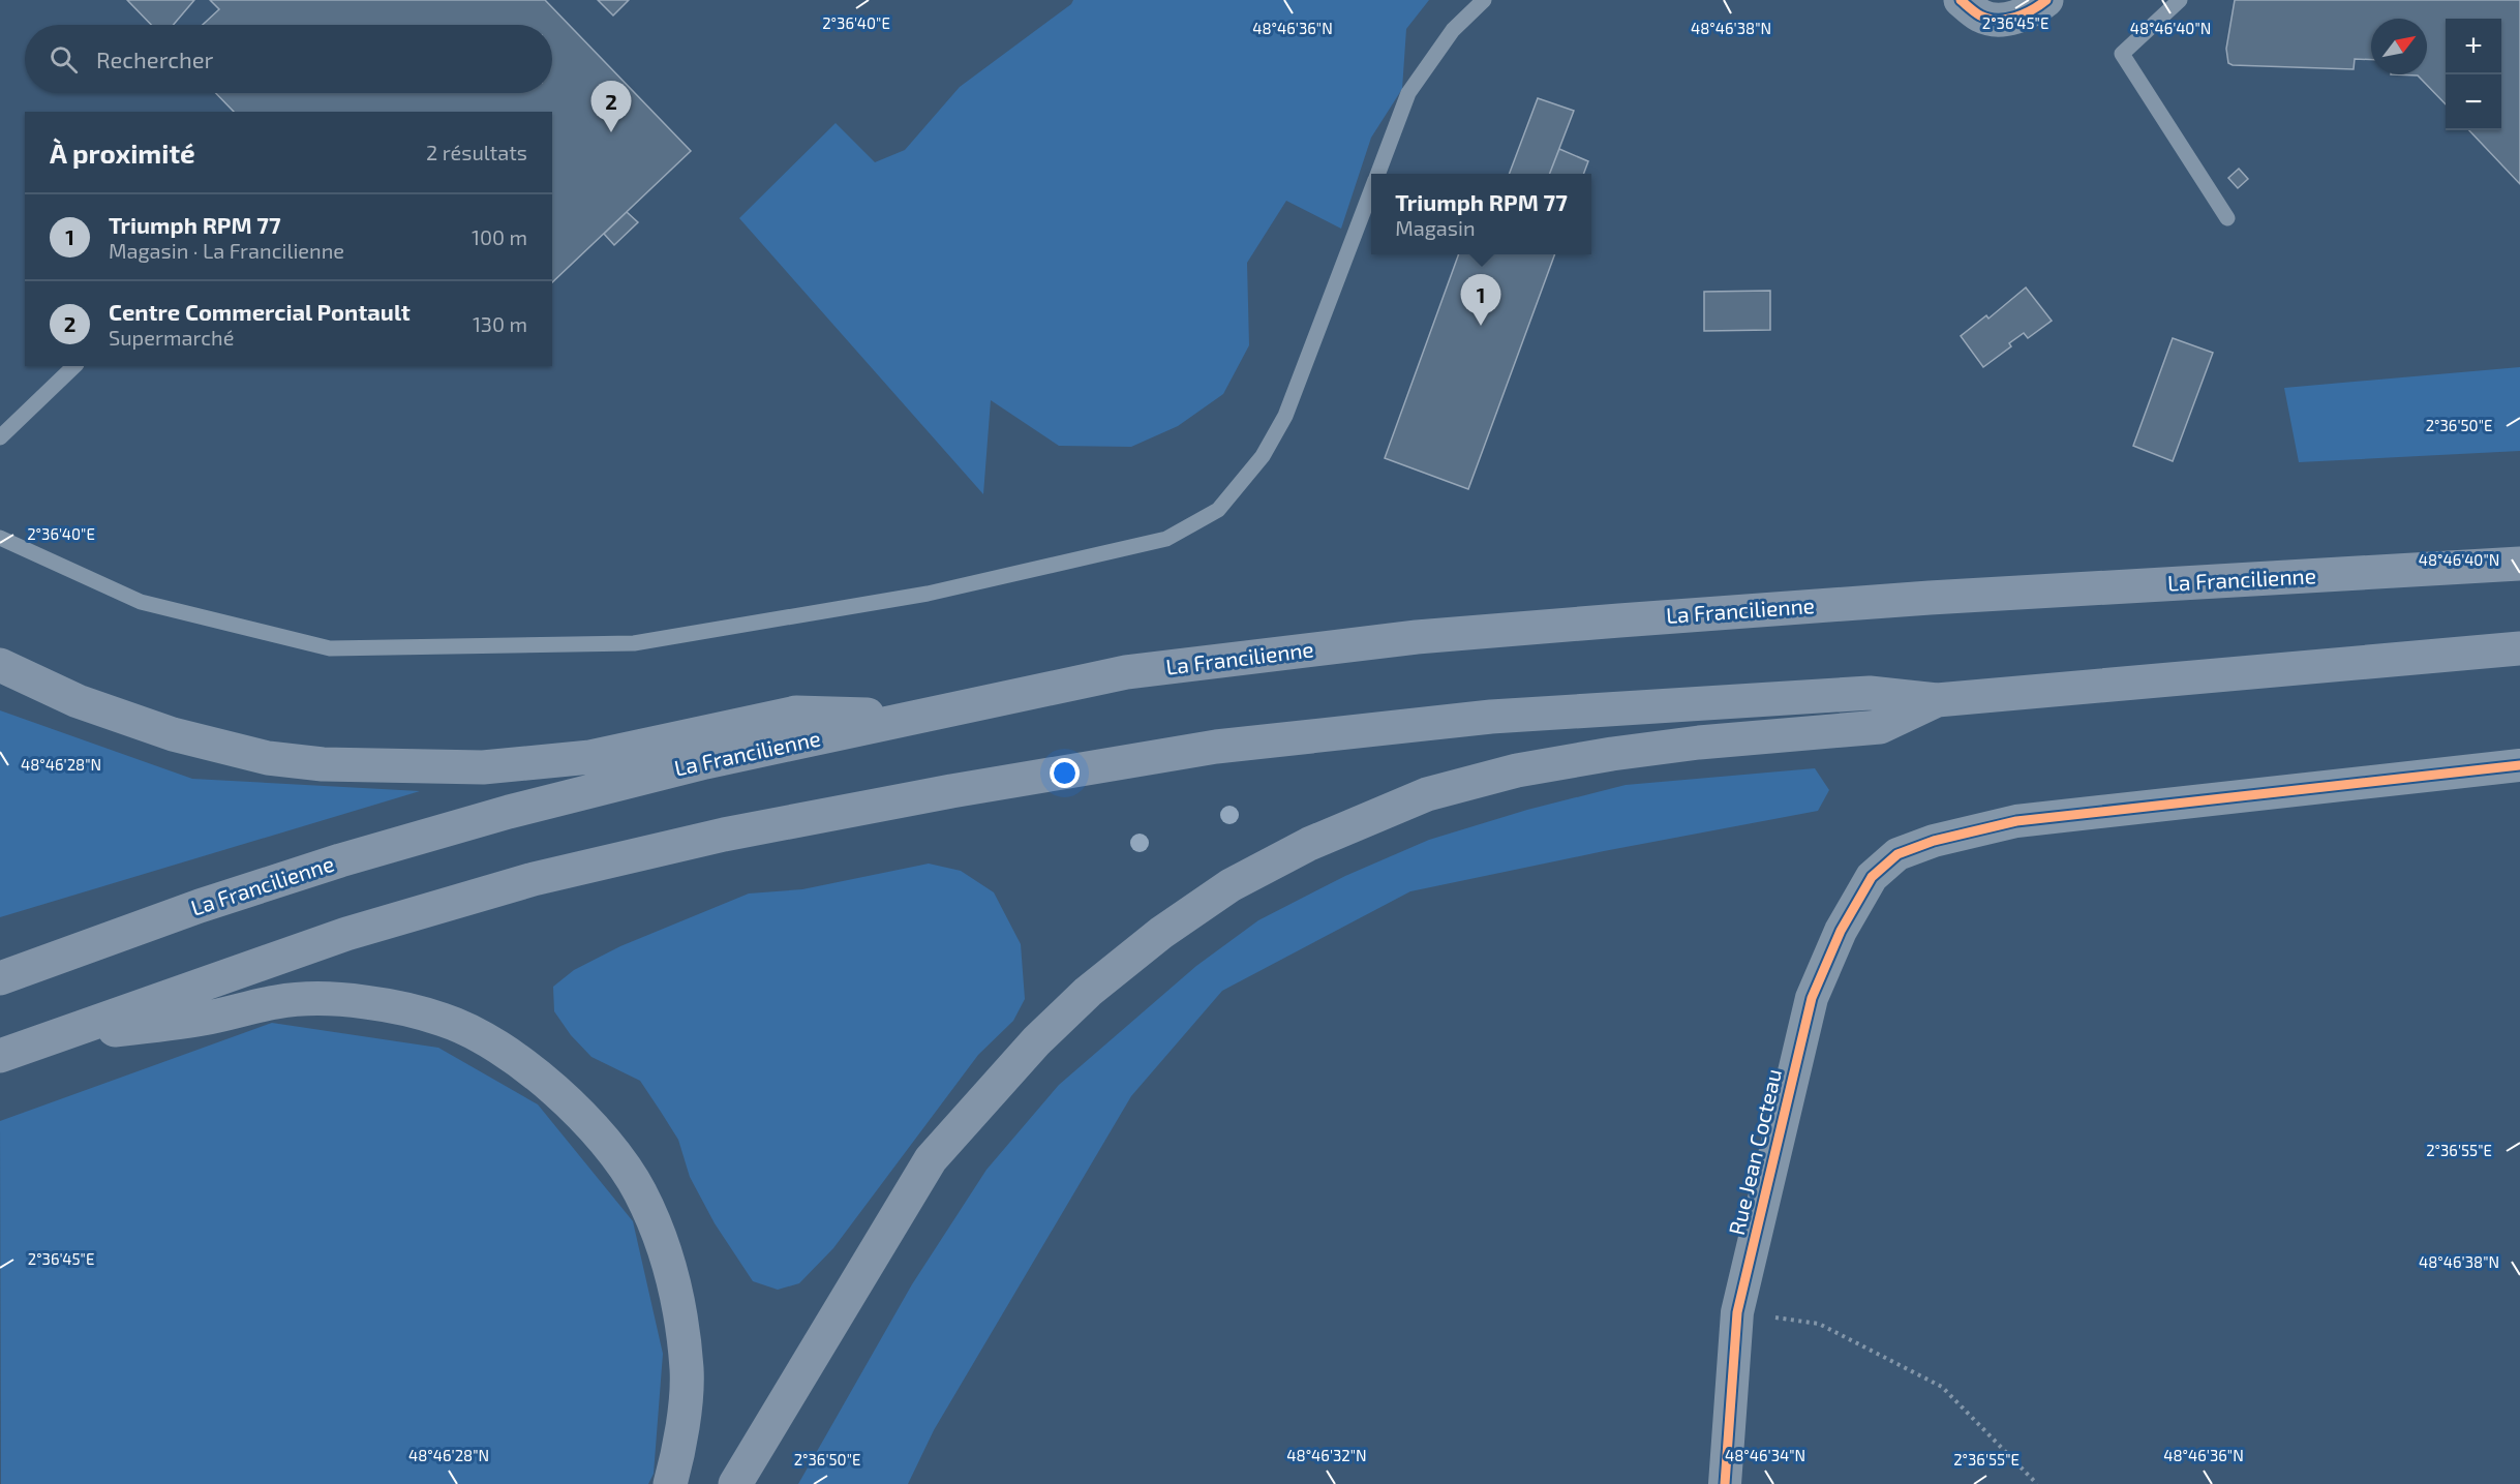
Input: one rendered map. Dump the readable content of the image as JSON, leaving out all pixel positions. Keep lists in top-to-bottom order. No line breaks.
{"streets":{"highway":["La Francilienne"],"street":["Rue Jean Cocteau"]},"north":"top right","page":{"map_buttons":["+","−"],"search":"Rechercher","pins":["2","1"],"heading":["À proximité","2 résultats"],"popup":["Triumph RPM 77","Magasin"],"list":[{"mark":"1","name":"Triumph RPM 77","note":"Magasin · La Francilienne","value":"100 m"},{"mark":"2","name":"Centre Commercial Pontault","note":"Supermarché","value":"130 m"}]},"coordinates":["2°36'40\"E","2°36'45\"E","48°46'36\"N","48°46'38\"N","48°46'40\"N","2°36'50\"E","48°46'28\"N","2°36'55\"E","48°46'32\"N","48°46'34\"N"]}
